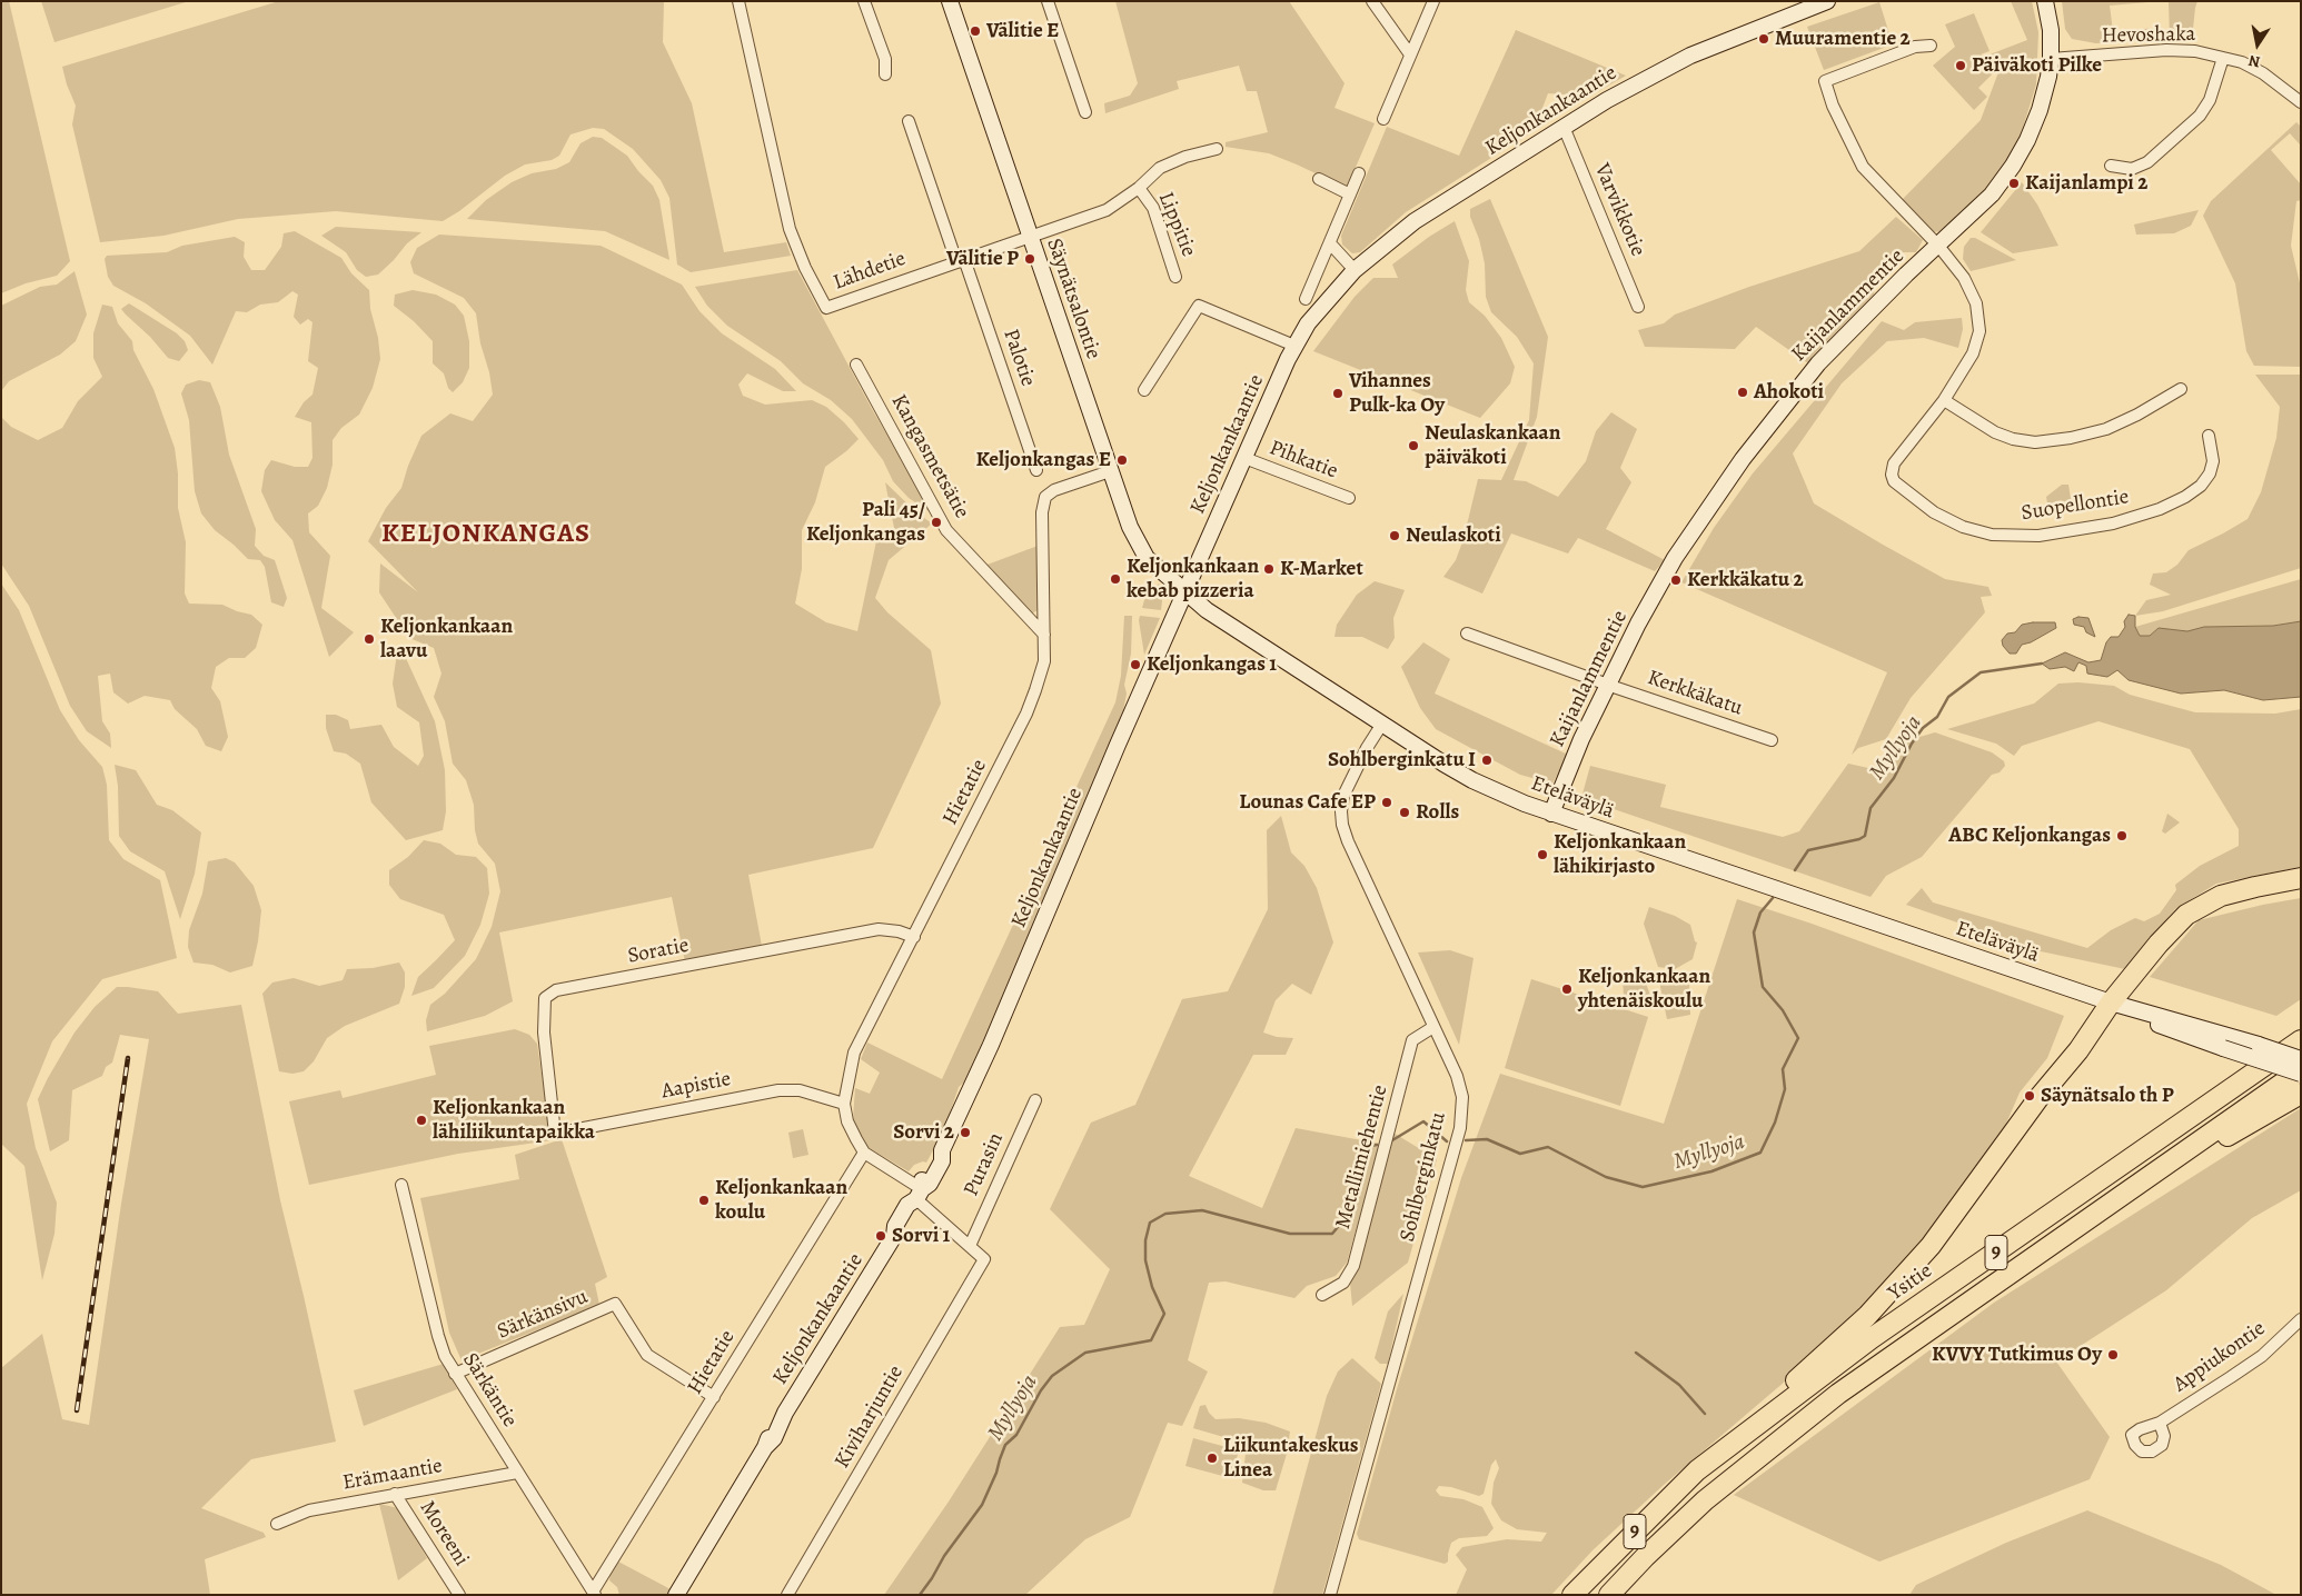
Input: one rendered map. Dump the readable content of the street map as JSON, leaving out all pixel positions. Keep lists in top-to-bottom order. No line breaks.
{"streets":{"highway":["9","Ysitie"],"main road":["Keljonkankaantie","Säynätsalontie","Kaijanlammentie","Eteläväylä"],"street":["Hevoshaka","Varvikkotie","Lippitie","Lähdetie","Palotie","Kangasmetsätie","Pihkatie","Suopellontie","Kerkkäkatu","Hietatie","Soratie","Aapistie","Metallimiehentie","Purasin","Sohlberginkatu","Särkänsivu","Appiukontie","Särkäntie","Kiviharjuntie","Erämaantie","Moreeni"]},"crossings":[["Hevoshaka","Kaijanlammentie"],["Keljonkankaantie","Varvikkotie"],["Keljonkankaantie","Säynätsalontie"],["Keljonkankaantie","Pihkatie"],["Keljonkankaantie","Hietatie"],["Keljonkankaantie","Eteläväylä"],["Lippitie","Lähdetie"],["Lähdetie","Säynätsalontie"],["Lähdetie","Palotie"],["Säynätsalontie","Hietatie"],["Säynätsalontie","Eteläväylä"],["Kaijanlammentie","Kerkkäkatu"],["Kaijanlammentie","Eteläväylä"],["Kangasmetsätie","Hietatie"],["Hietatie","Soratie"],["Hietatie","Aapistie"],["Hietatie","Purasin"],["Hietatie","Särkänsivu"],["Hietatie","Särkäntie"],["Hietatie","Kiviharjuntie"],["Eteläväylä","Sohlberginkatu"],["Eteläväylä","9"],["Soratie","Aapistie"],["Metallimiehentie","Sohlberginkatu"],["Särkänsivu","Särkäntie"],["Särkäntie","Erämaantie"],["Erämaantie","Moreeni"]],"districts":["KELJONKANGAS"],"water":["Myllyoja"],"places":["Välitie E","Muuramentie 2","Päiväkoti Pilke","Kaijanlampi 2","Välitie P","Ahokoti","Vihannes Pulk-ka Oy","Neulaskankaan päiväkoti","Keljonkangas E","Pali 45/ Keljonkangas","Neulaskoti","K-Market","Keljonkankaan kebab pizzeria","Kerkkäkatu 2","Keljonkankaan laavu","Keljonkangas 1","Sohlberginkatu I","Lounas Cafe EP","Rolls","ABC Keljonkangas","Keljonkankaan lähikirjasto","Keljonkankaan yhtenäiskoulu","Säynätsalo th P","Keljonkankaan lähiliikuntapaikka","Sorvi 2","Keljonkankaan koulu","Sorvi 1","KVVY Tutkimus Oy","Liikuntakeskus Linea"],"north":"bottom"}
